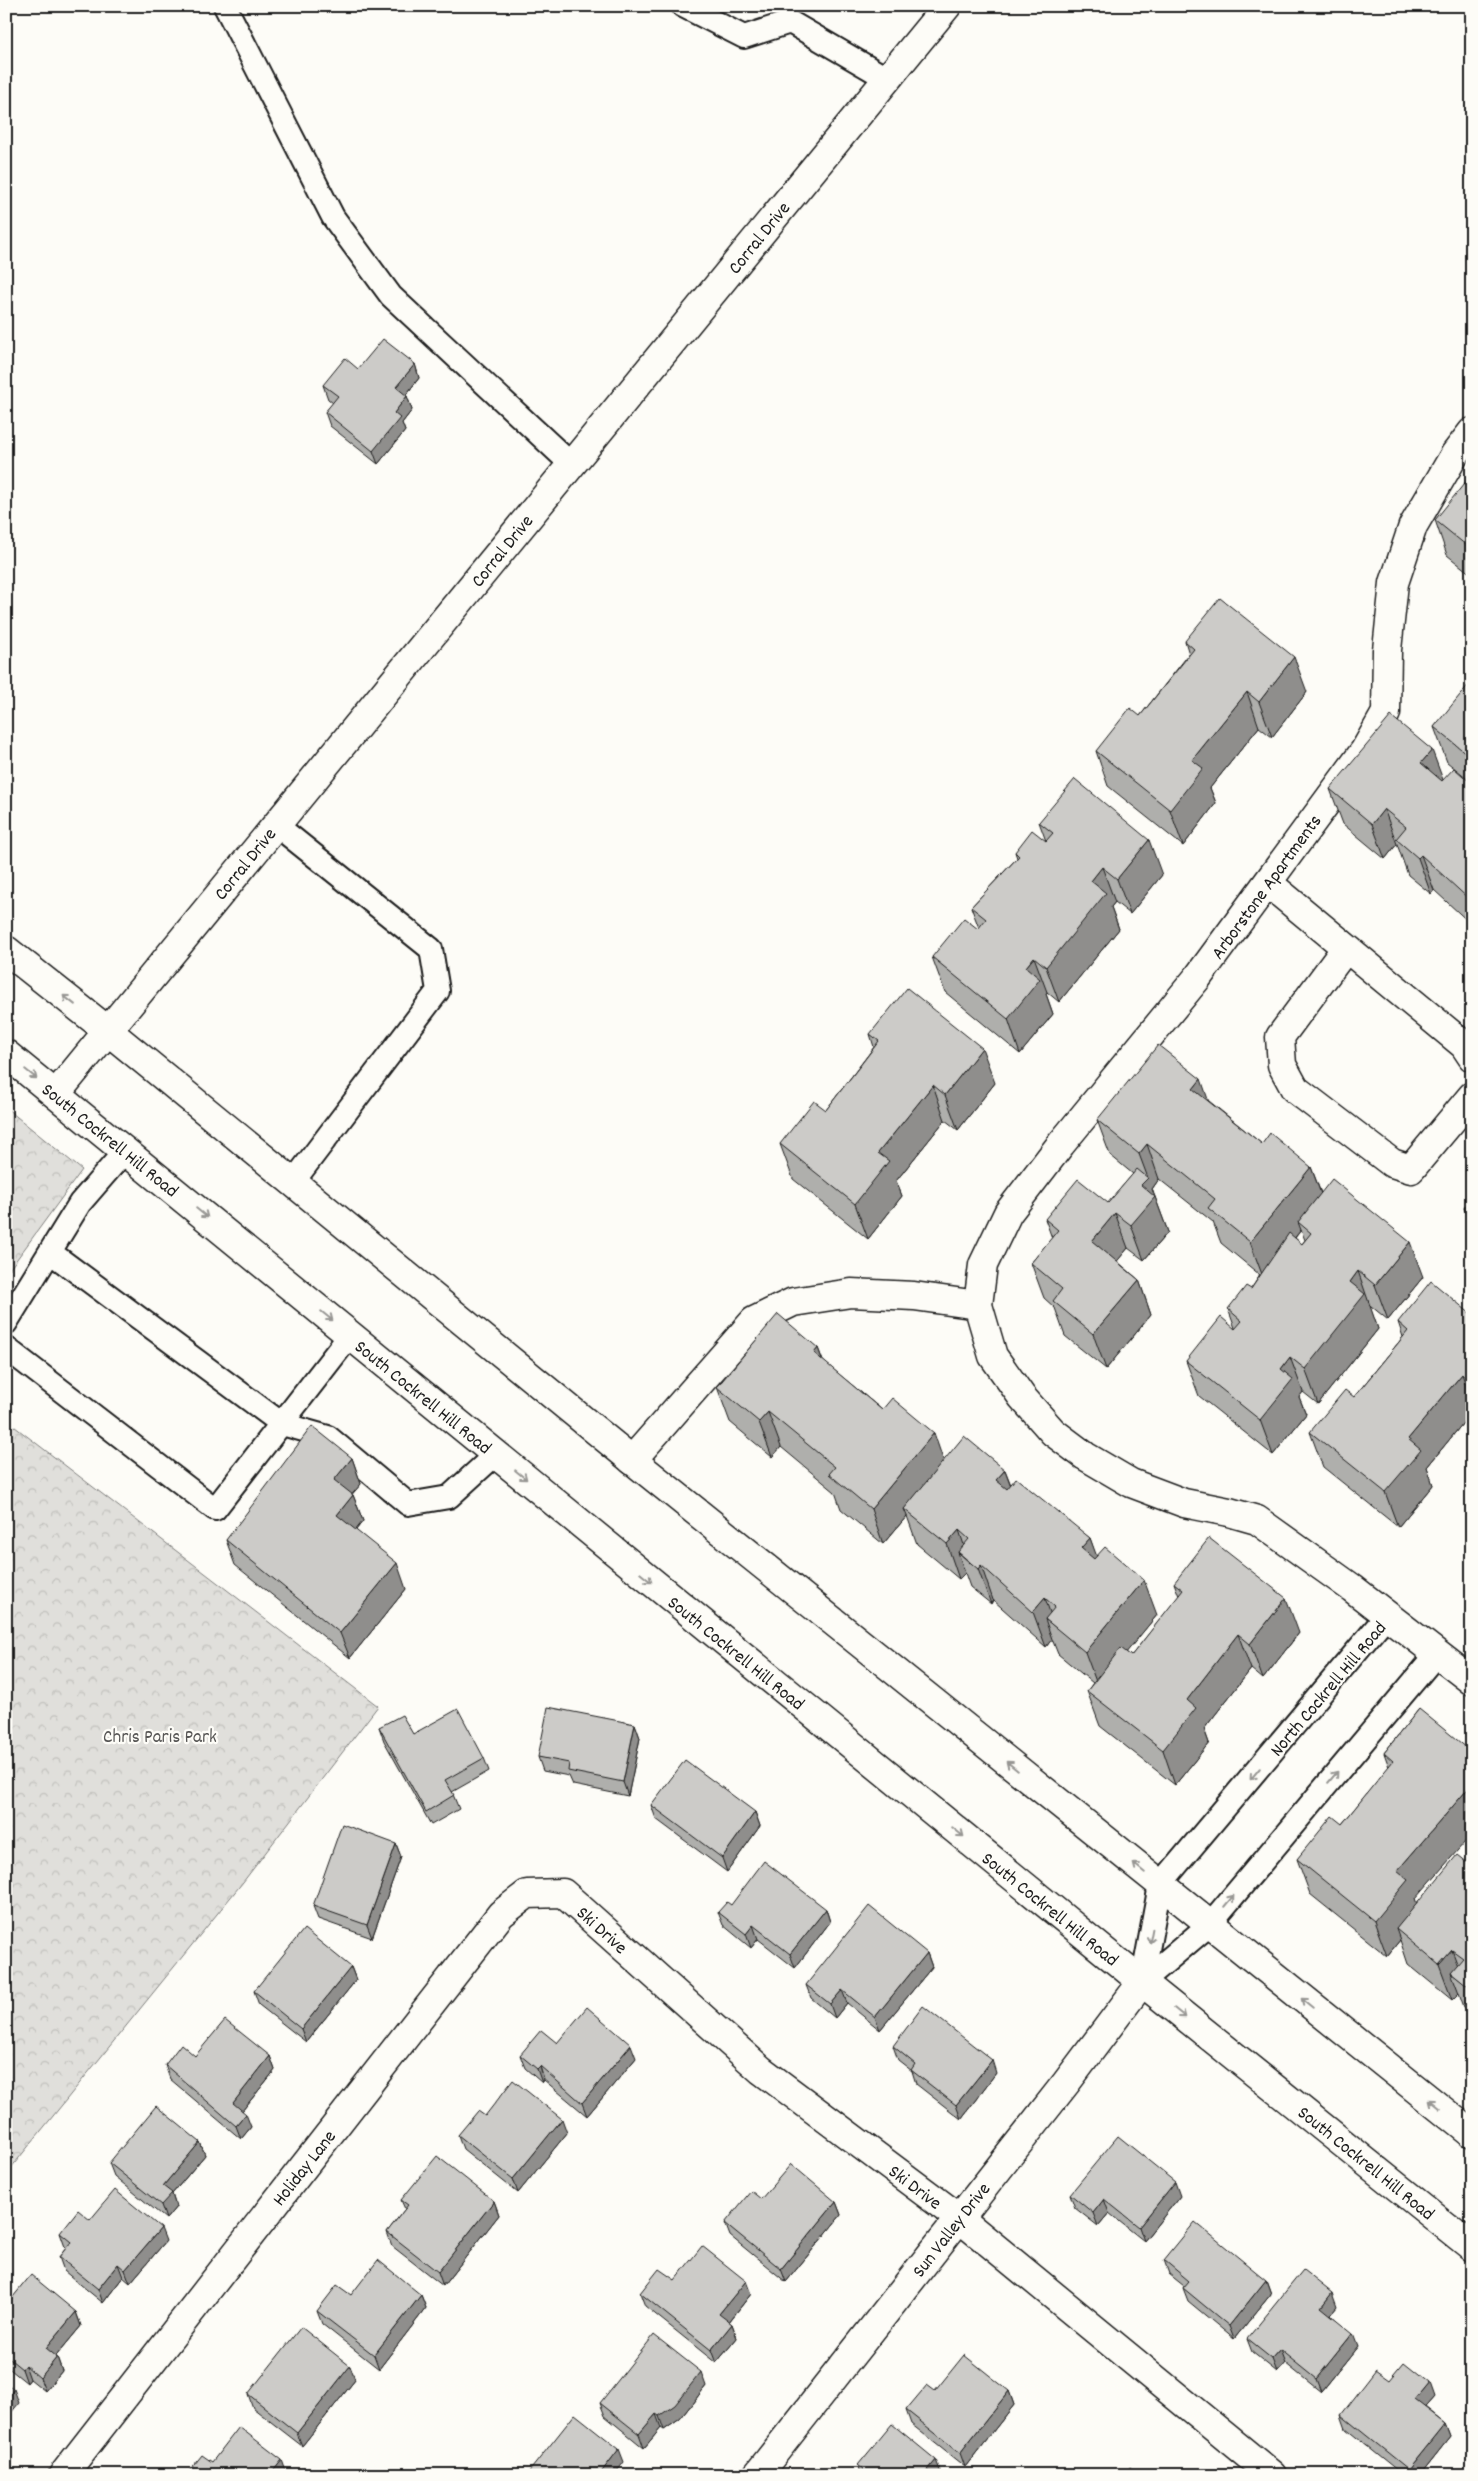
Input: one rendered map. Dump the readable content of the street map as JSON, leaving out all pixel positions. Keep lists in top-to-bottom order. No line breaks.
{"streets":{"street":["Corral Drive","Arborstone Apartments","South Cockrell Hill Road","North Cockrell Hill Road","Ski Drive","Holiday Lane","Sun Valley Drive"]},"crossings":[["Corral Drive","South Cockrell Hill Road"],["Arborstone Apartments","North Cockrell Hill Road"],["South Cockrell Hill Road","North Cockrell Hill Road"],["South Cockrell Hill Road","Sun Valley Drive"],["North Cockrell Hill Road","Sun Valley Drive"],["Ski Drive","Holiday Lane"],["Ski Drive","Sun Valley Drive"]],"one_way":["North Cockrell Hill Road"],"parks":["Chris Paris Park"]}
